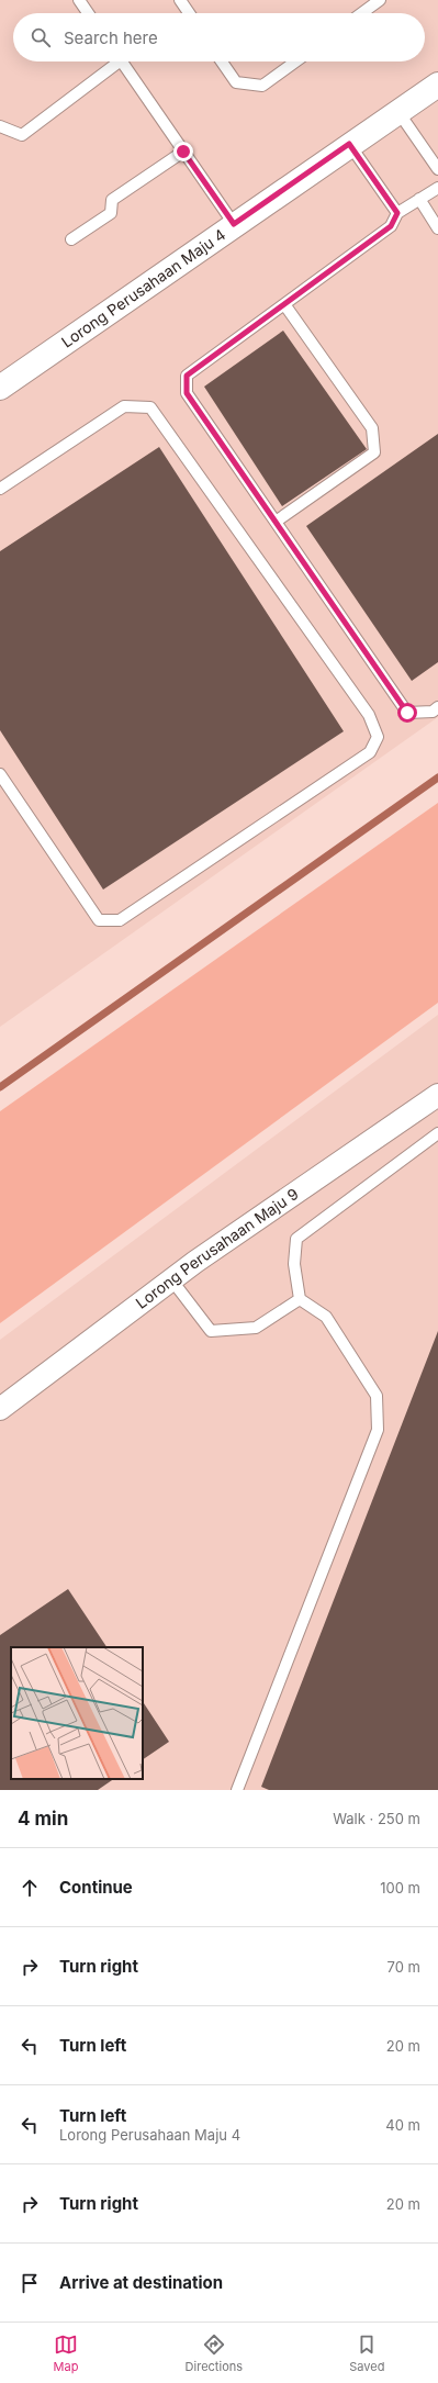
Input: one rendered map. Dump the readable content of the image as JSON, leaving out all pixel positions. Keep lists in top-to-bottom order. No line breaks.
{"streets":{"street":["Lorong Perusahaan Maju 4","Lorong Perusahaan Maju 9"]},"page":{"search":"Search here","heading":["4 min","Walk · 250 m"],"list":[["Continue","100 m"],["Turn right","70 m"],["Turn left","20 m"],["Turn left","Lorong Perusahaan Maju 4","40 m"],["Turn right","20 m"],"Arrive at destination"],"nav":["Map","Directions","Saved"]}}
